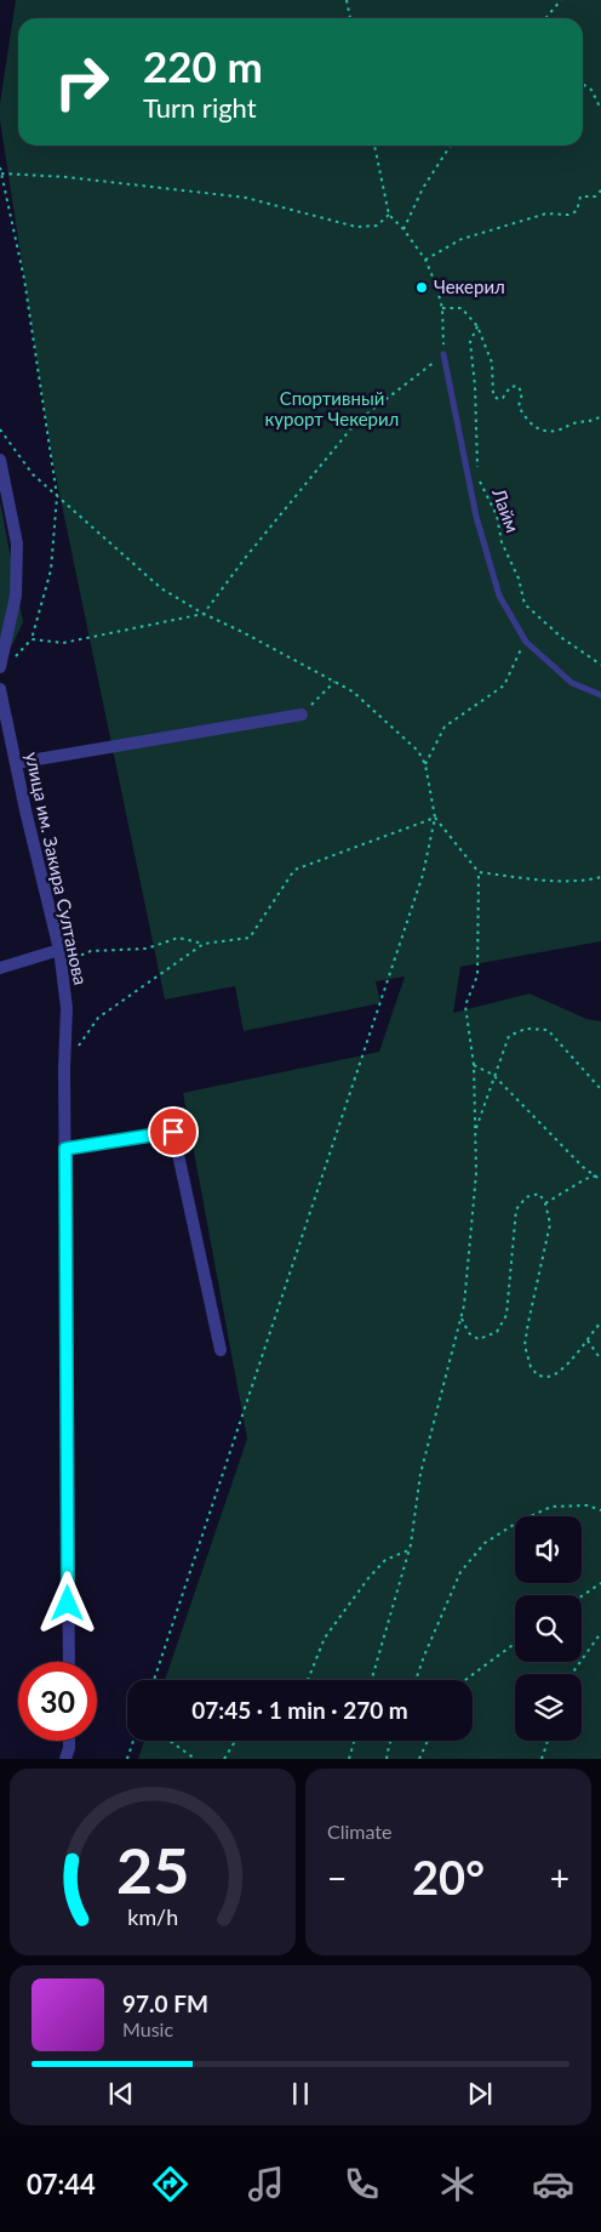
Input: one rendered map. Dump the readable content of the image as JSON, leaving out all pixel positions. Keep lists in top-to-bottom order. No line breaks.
{"streets":{"street":["улица им. Закира Султанова"],"path":["Лайм"]},"parks":["Спортивный курорт Чекерил"],"places":["Чекерил"],"page":{"turn":["220 m","Turn right"],"limit":"30","trip":"07:45 · 1 min · 270 m","tile":"Climate","heat":["−","20°","+"],"song":["97.0 FM","Music"],"tabs":"07:44","gauge":["25","km/h"]}}
